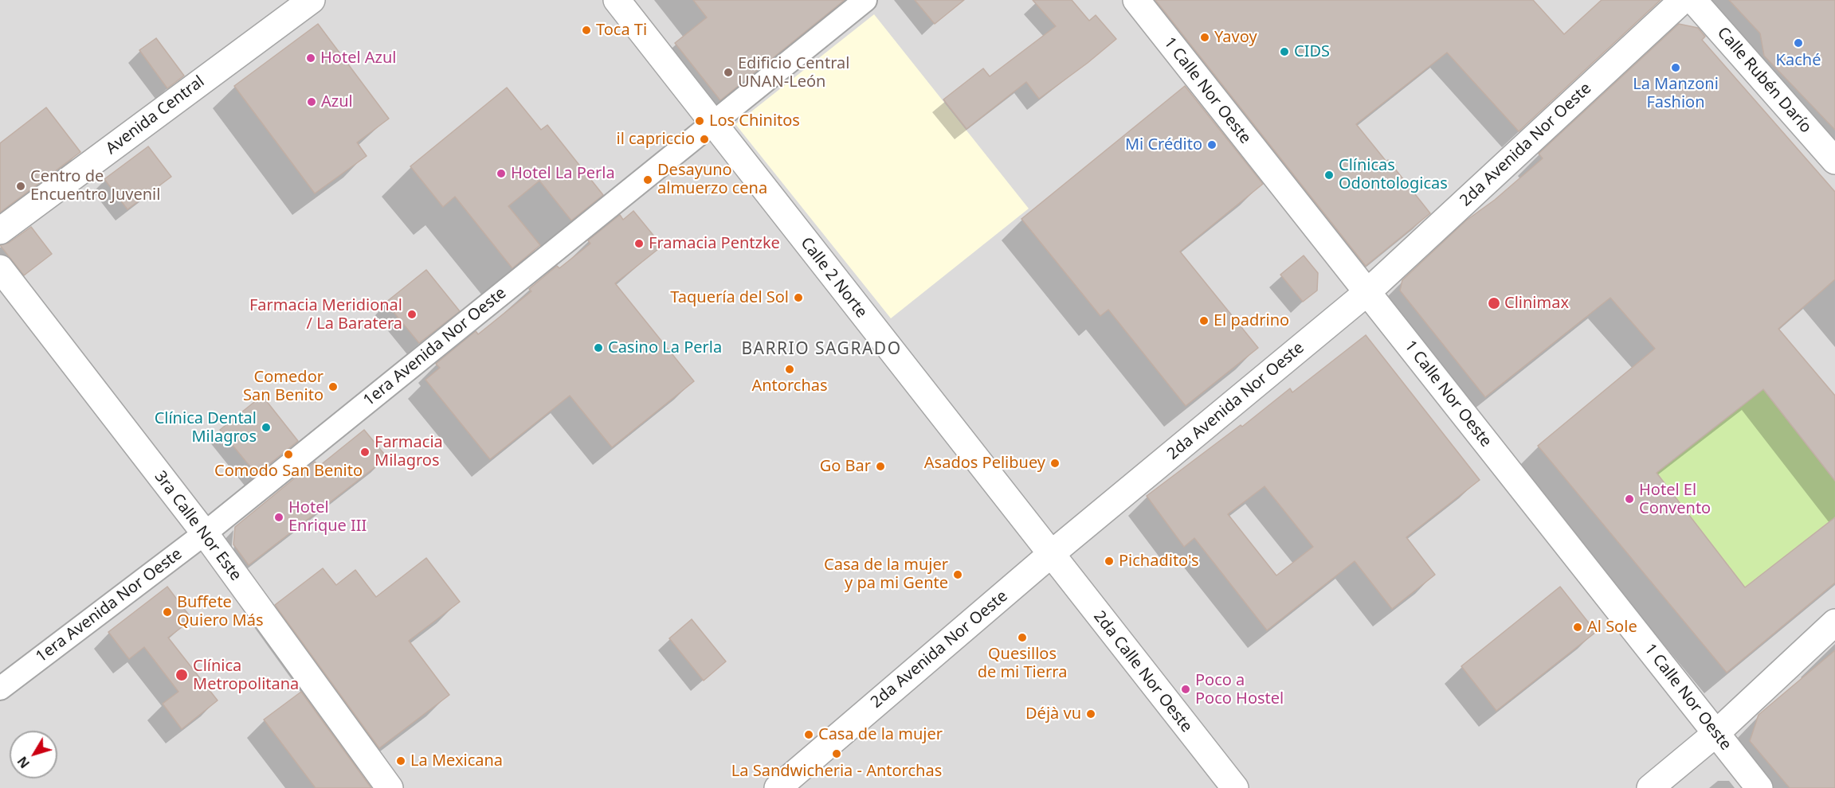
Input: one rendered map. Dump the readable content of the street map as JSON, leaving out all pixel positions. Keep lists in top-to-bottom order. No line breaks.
{"streets":{"street":["Calle Rubén Darío","1 Calle Nor Oeste","Avenida Central","2da Avenida Nor Oeste","Calle 2 Norte","1era Avenida Nor Oeste","3ra Calle Nor Este","2da Calle Nor Oeste"]},"crossings":[["1 Calle Nor Oeste","2da Avenida Nor Oeste"],["2da Avenida Nor Oeste","Calle 2 Norte"],["2da Avenida Nor Oeste","2da Calle Nor Oeste"],["Calle 2 Norte","1era Avenida Nor Oeste"],["Calle 2 Norte","2da Calle Nor Oeste"],["1era Avenida Nor Oeste","3ra Calle Nor Este"]],"districts":["BARRIO SAGRADO"],"places":["Toca Ti","Yavoy","Kaché","CIDS","Hotel Azul","La Manzoni Fashion","Edificio Central UNAN-León","Azul","Los Chinitos","il capriccio","Mi Crédito","Hotel La Perla","Clínicas Odontologicas","Desayuno almuerzo cena","Centro de Encuentro Juvenil","Framacia Pentzke","Taquería del Sol","Clinimax","Farmacia Meridional / La Baratera","El padrino","Casino La Perla","Antorchas","Comedor San Benito","Clínica Dental Milagros","Farmacia Milagros","Comodo San Benito","Asados Pelibuey","Go Bar","Hotel El Convento","Hotel Enrique III","Pichadito's","Casa de la mujer y pa mi Gente","Buffete Quiero Más","Al Sole","Quesillos de mi Tierra","Clínica Metropolitana","Poco a Poco Hostel","Déjà vu","Casa de la mujer","La Sandwicheria - Antorchas","La Mexicana"],"north":"bottom left"}
